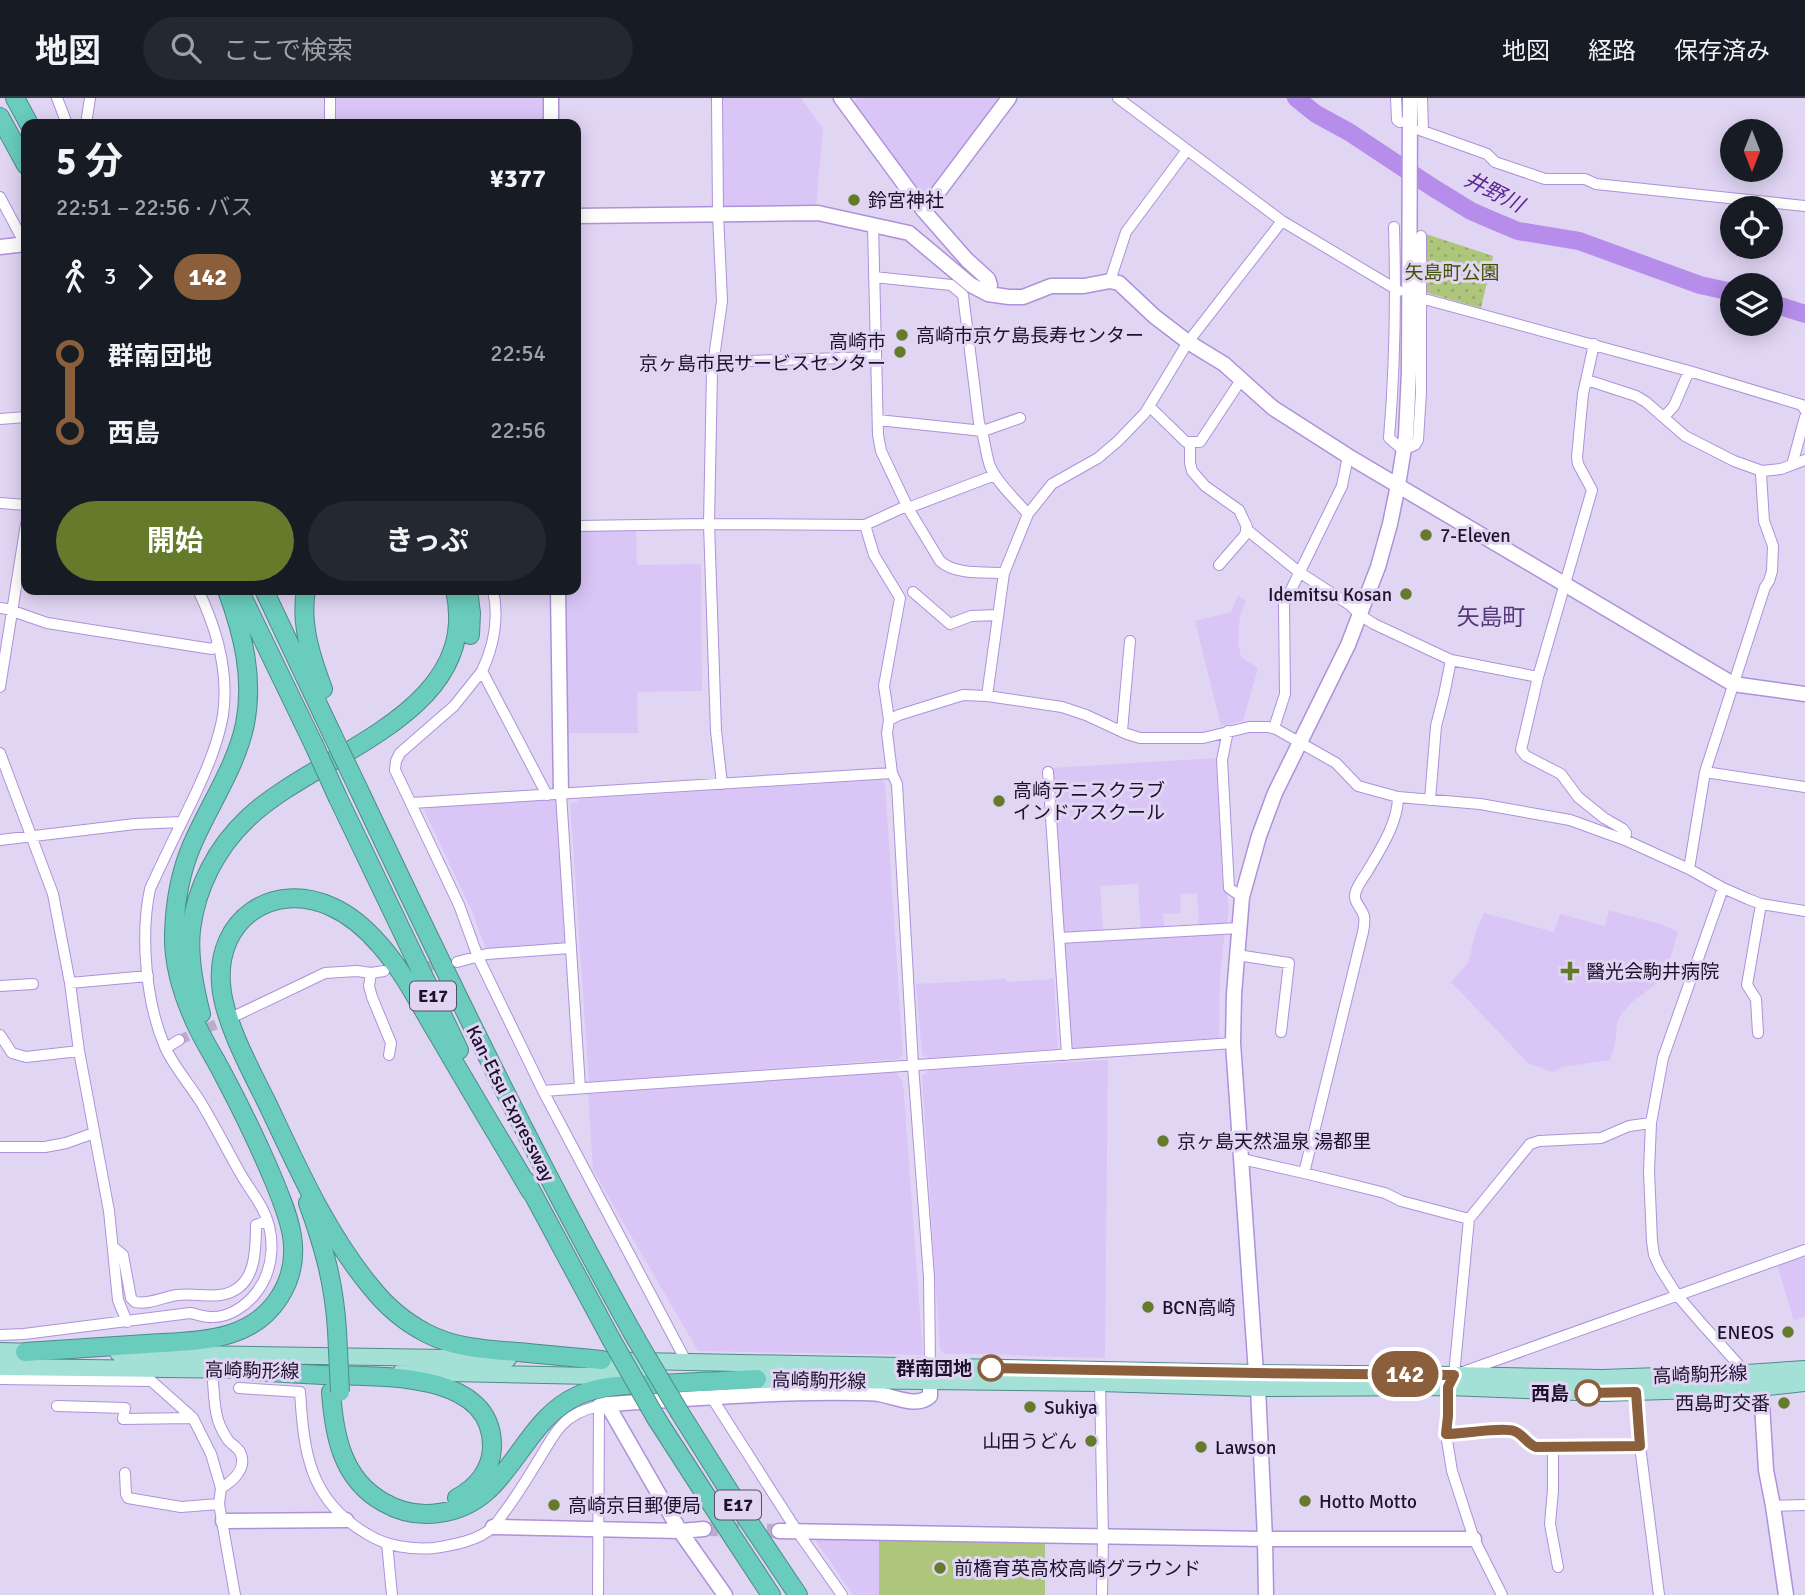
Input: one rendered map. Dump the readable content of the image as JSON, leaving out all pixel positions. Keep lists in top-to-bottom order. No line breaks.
{"streets":{"highway":["E17","Kan-Etsu Expressway"],"main road":["高崎駒形線"]},"districts":["矢島町"],"water":["井野川"],"parks":["矢島町公園"],"places":{"other":["鈴宮神社","高崎市京ケ島長寿センター","高崎市 京ヶ島市民サービスセンター","7-Eleven","Idemitsu Kosan","高崎テニスクラブ インドアスクール","京ヶ島天然温泉 湯都里","BCN高崎","ENEOS","群南団地","西島","西島町交番","Sukiya","山田うどん","Lawson","Hotto Motto","高崎京目郵便局","前橋育英高校高崎グラウンド"],"health":["醫光会駒井病院"]},"lines":["bus line 142"],"north":"bottom","page":{"header":"地図","search":"ここで検索","nav":["地図","経路","保存済み"],"on_map":"142","heading":["5 分","22:51 – 22:56 · バス","¥377"],"legs":["3","142"],"list":[{"name":"群南団地","value":"22:54"},{"name":"西島","value":"22:56"}],"buttons":["開始","きっぷ"]}}
